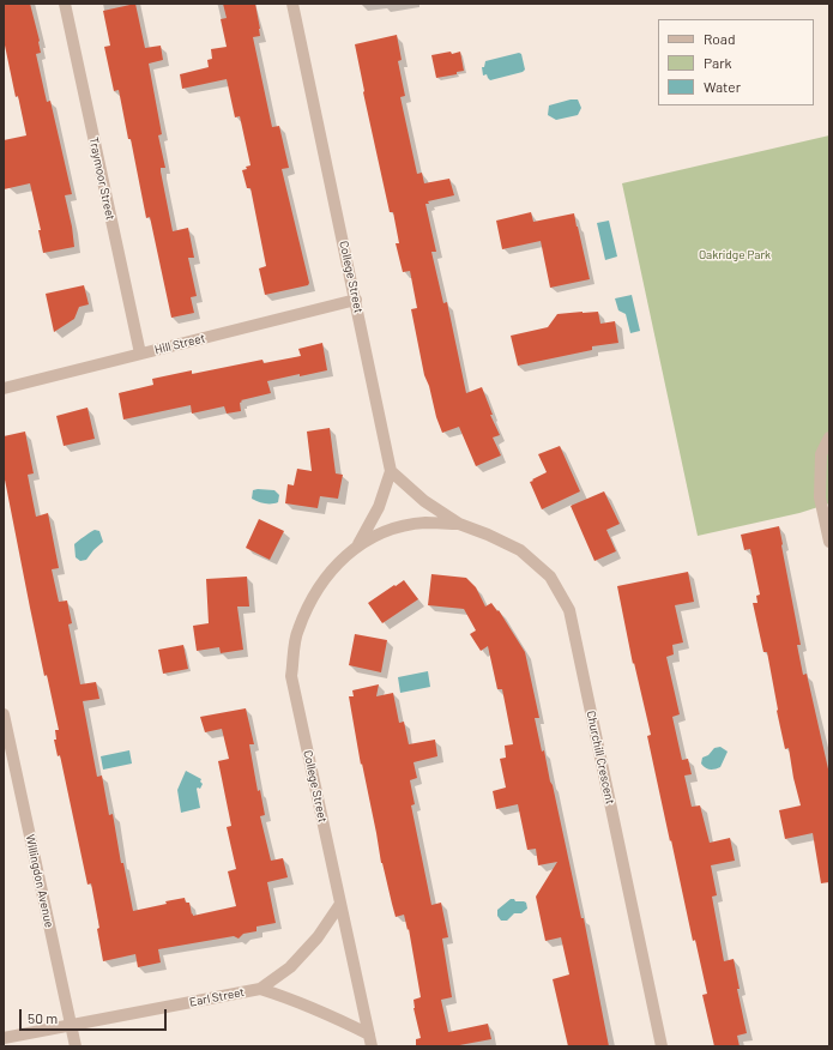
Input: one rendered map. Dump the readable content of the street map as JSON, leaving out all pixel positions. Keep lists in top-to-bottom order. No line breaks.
{"streets":{"street":["Traymoor Street","College Street","Hill Street","Churchill Crescent","Willingdon Avenue","Earl Street"]},"crossings":[["Traymoor Street","Hill Street"],["College Street","Hill Street"],["College Street","Churchill Crescent"],["College Street","Earl Street"],["Willingdon Avenue","Earl Street"]],"parks":["Oakridge Park"],"legend":["Road","Park","Water"],"scale_bar":"50 m"}
